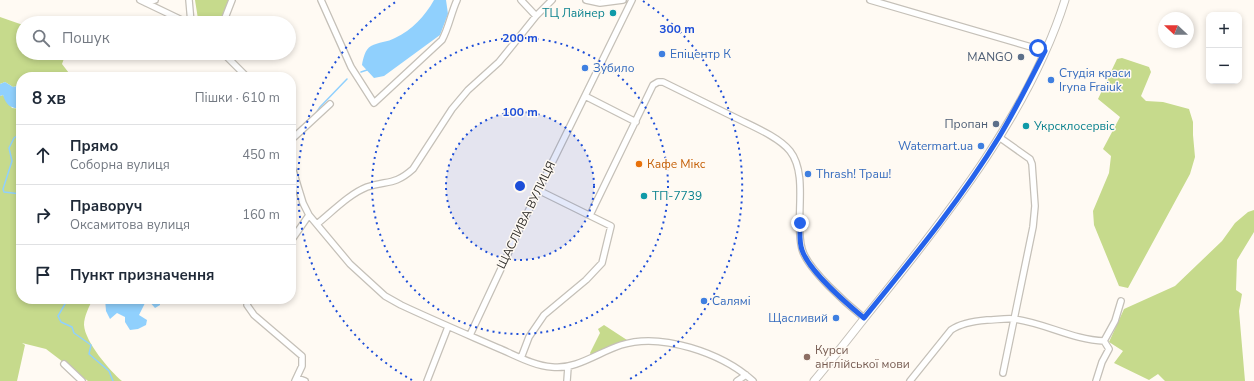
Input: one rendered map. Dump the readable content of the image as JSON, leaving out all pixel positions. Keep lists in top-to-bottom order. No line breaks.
{"streets":{"street":["ЩАСЛИВА ВУЛИЦЯ"]},"places":["ТЦ Лайнер","Епіцентр К","MANGO","Зубило","Студія краси Iryna Fraiuk","Пропан","Укрсклосервіс","Watermart.ua","Кафе Мікс","Thrash! Траш!","ТП-7739","Салямі","Щасливий","Курси англійської мови"],"north":"left","page":{"map_buttons":["+","−"],"search":"Пошук","heading":["8 хв","Пішки · 610 m"],"list":[["Прямо","Соборна вулиця","450 m"],["Праворуч","Оксамитова вулиця","160 m"],"Пункт призначення"]},"rings":["300 m","200 m","100 m"]}
